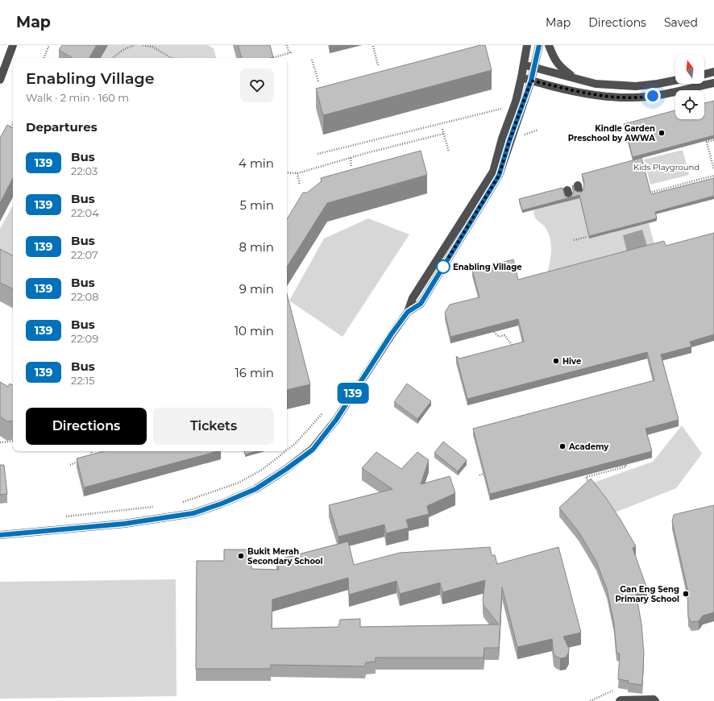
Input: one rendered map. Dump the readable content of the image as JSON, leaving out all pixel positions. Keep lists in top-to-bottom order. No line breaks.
{"parks":["Kids Playground"],"places":["Kindle Garden Preschool by AWWA","Enabling Village","Hive","Academy","Bukit Merah Secondary School","Gan Eng Seng Primary School"],"lines":["bus line 139"],"north":"top","page":{"header":"Map","nav":["Map","Directions","Saved"],"on_map":"139","heading":[["Enabling Village","Walk · 2 min · 160 m"],"Departures"],"list":[{"mark":"139","name":"Bus","note":"22:03","value":"4 min"},{"mark":"139","name":"Bus","note":"22:04","value":"5 min"},{"mark":"139","name":"Bus","note":"22:07","value":"8 min"},{"mark":"139","name":"Bus","note":"22:08","value":"9 min"},{"mark":"139","name":"Bus","note":"22:09","value":"10 min"},{"mark":"139","name":"Bus","note":"22:15","value":"16 min"}],"buttons":["Directions","Tickets"]}}
